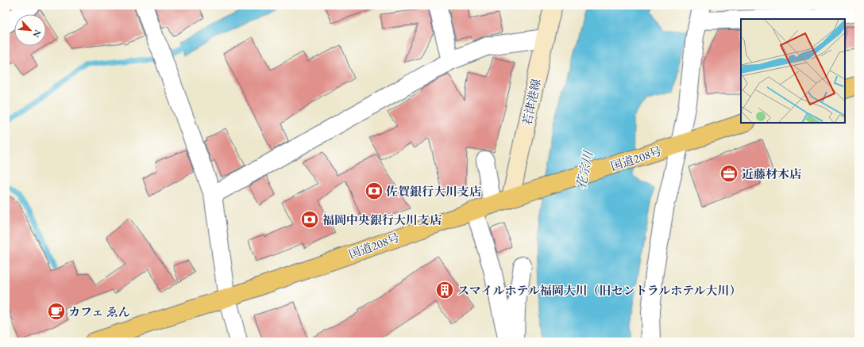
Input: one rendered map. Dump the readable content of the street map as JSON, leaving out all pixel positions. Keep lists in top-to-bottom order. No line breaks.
{"streets":{"highway":["国道208号"],"main road":["若津港線"]},"crossings":[["若津港線","国道208号"]],"water":["花宗川"],"places":{"office":["近藤材木店"],"bank":["佐賀銀行大川支店","福岡中央銀行大川支店"],"building":["スマイルホテル福岡大川（旧セントラルホテル大川）"],"cafe":["カフェ ゑん"]},"north":"bottom right"}
